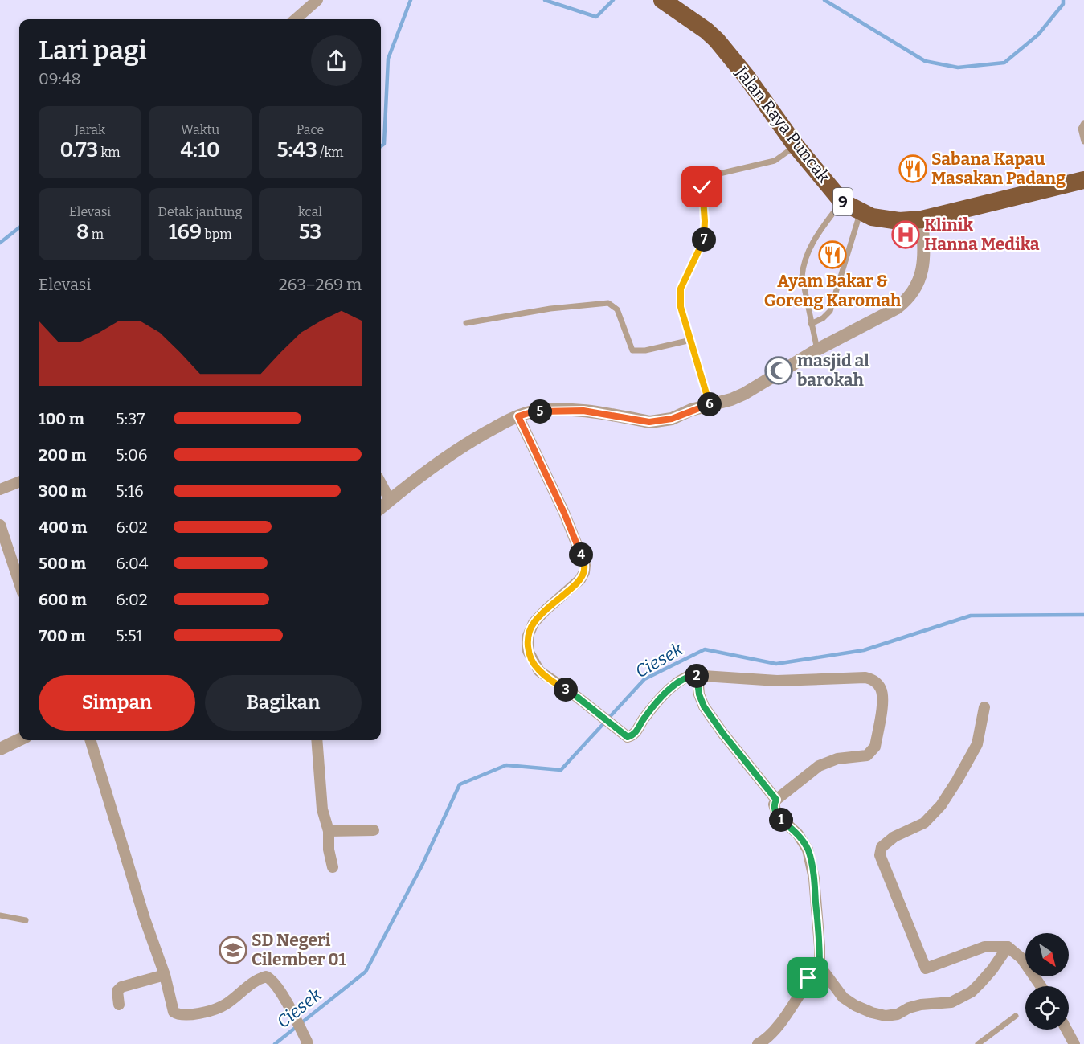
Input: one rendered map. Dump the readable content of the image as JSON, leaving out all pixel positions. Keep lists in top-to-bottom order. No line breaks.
{"streets":{"highway":["Jalan Raya Puncak","9"]},"water":["Ciesek"],"places":{"restaurant":["Sabana Kapau Masakan Padang","Ayam Bakar & Goreng Karomah"],"hospital":["Klinik Hanna Medika"],"mosque":["masjid al barokah"],"school or university":["SD Negeri Cilember 01"]},"north":"bottom right","page":{"heading":["Lari pagi","09:48"],"stats":[["Jarak","0.73 km"],["Waktu","4:10"],["Pace","5:43 /km"],["Elevasi","8 m"],["Detak jantung","169 bpm"],["kcal","53"]],"pins":["7","6","5","4","2","3","1"],"chart":["Elevasi","263–269 m"],"list":[{"name":"100 m","note":"5:37"},{"name":"200 m","note":"5:06"},{"name":"300 m","note":"5:16"},{"name":"400 m","note":"6:02"},{"name":"500 m","note":"6:04"},{"name":"600 m","note":"6:02"},{"name":"700 m","note":"5:51"}],"buttons":["Simpan","Bagikan"]}}
